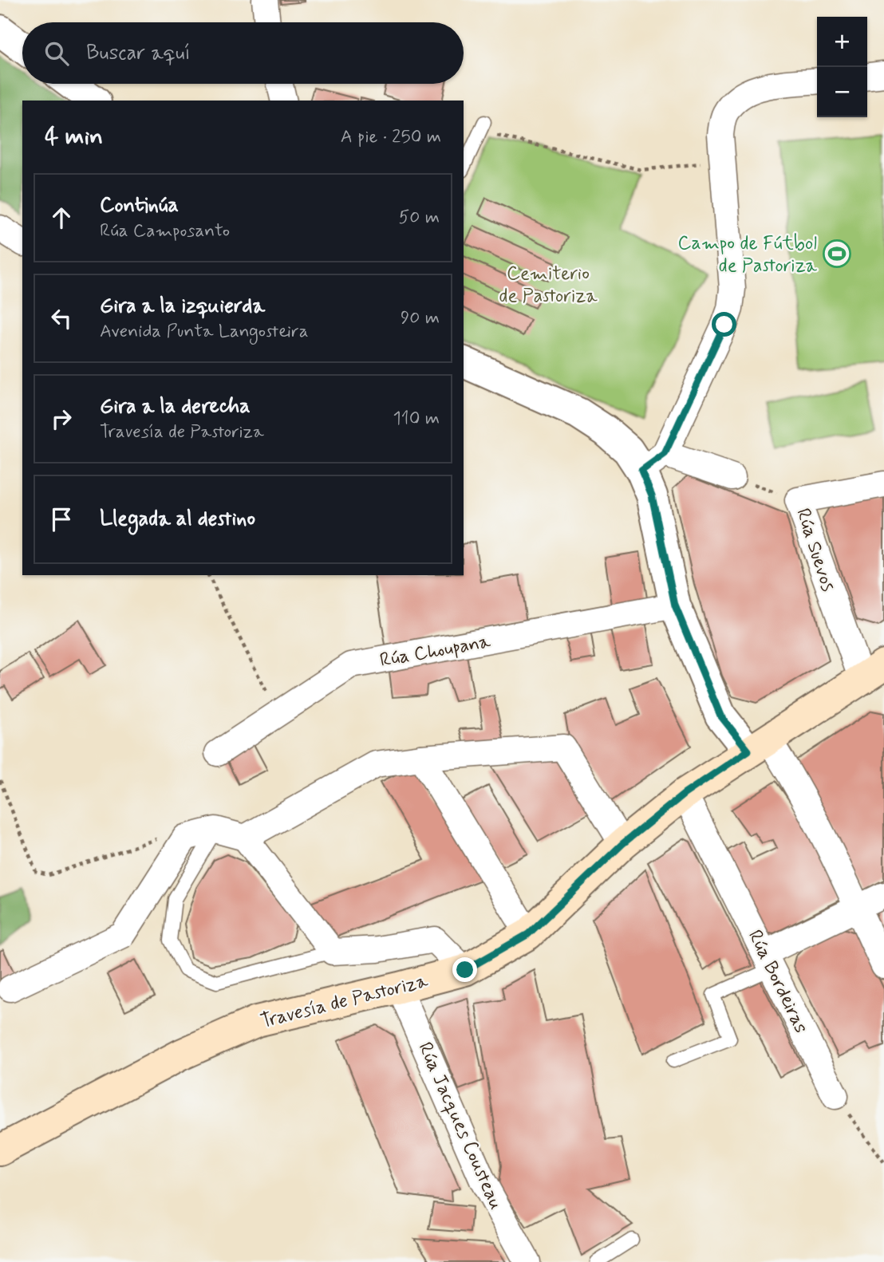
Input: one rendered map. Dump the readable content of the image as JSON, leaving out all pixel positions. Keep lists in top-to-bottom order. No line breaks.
{"streets":{"main road":["Travesía de Pastoriza"],"street":["Rúa Suevos","Rúa Choupana","Rúa Bordeiras","Rúa Jacques Cousteau"]},"crossings":[["Rúa Suevos","Travesía de Pastoriza"],["Rúa Bordeiras","Travesía de Pastoriza"],["Travesía de Pastoriza","Rúa Jacques Cousteau"]],"parks":["Cemiterio de Pastoriza"],"places":{"sports":["Campo de Fútbol de Pastoriza"]},"page":{"map_buttons":["+","−"],"search":"Buscar aquí","heading":["4 min","A pie · 250 m"],"list":[["Continúa","Rúa Camposanto","50 m"],["Gira a la izquierda","Avenida Punta Langosteira","90 m"],["Gira a la derecha","Travesía de Pastoriza","110 m"],"Llegada al destino"]}}
